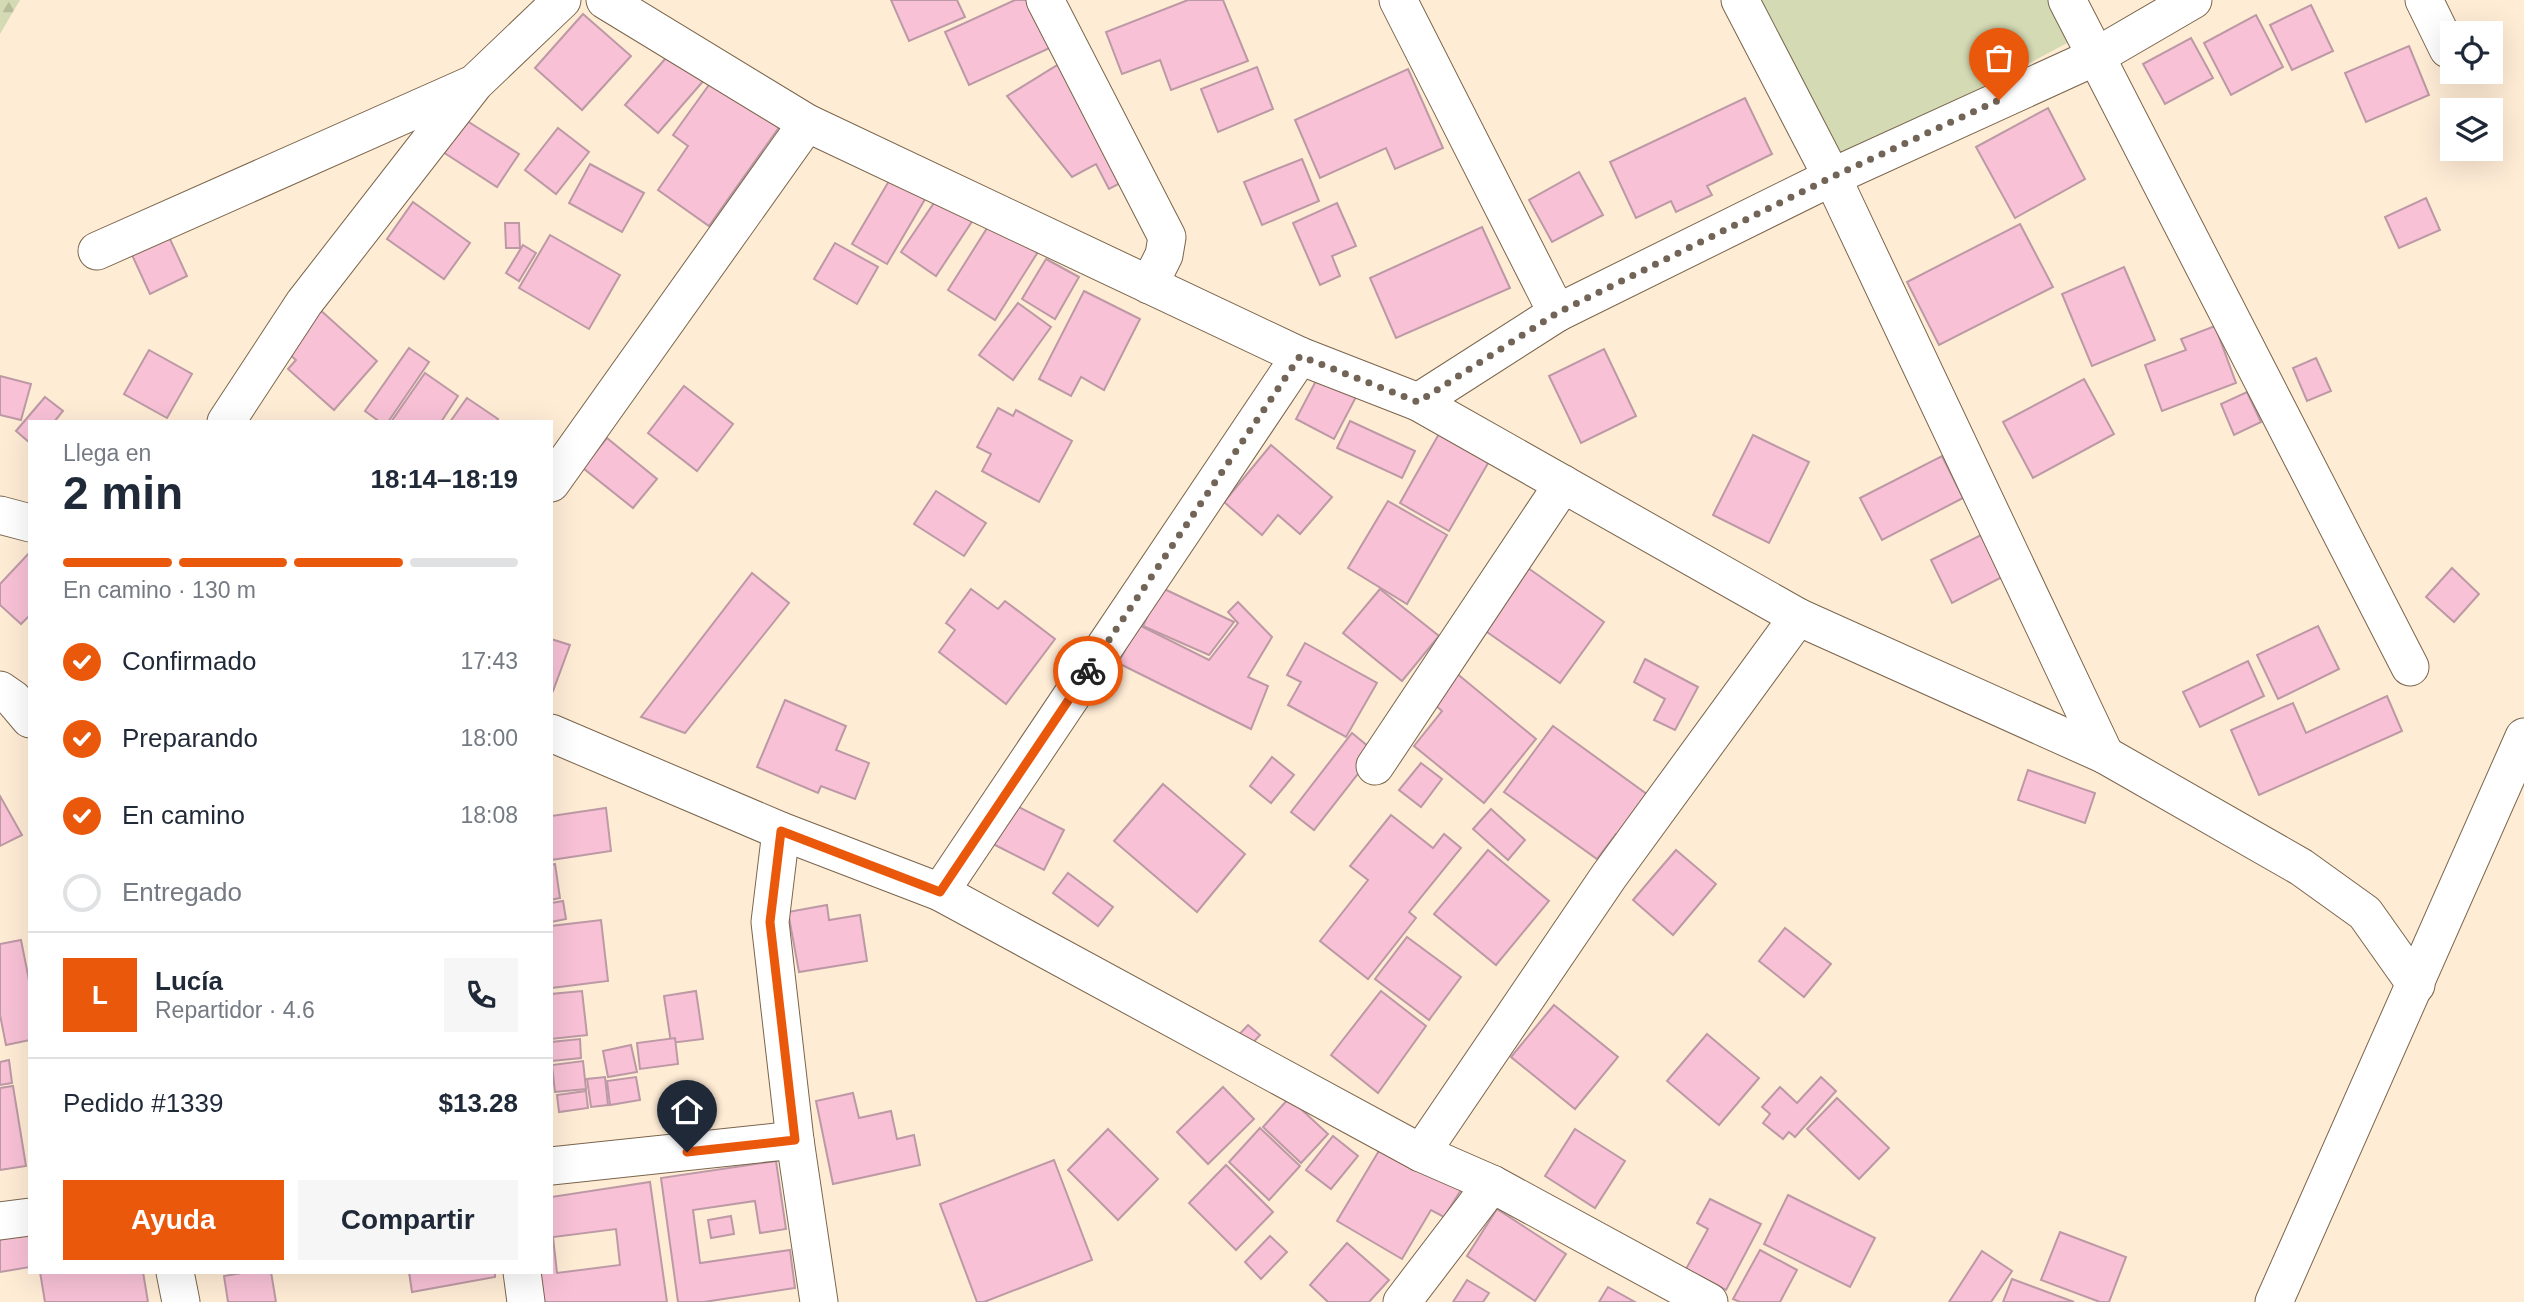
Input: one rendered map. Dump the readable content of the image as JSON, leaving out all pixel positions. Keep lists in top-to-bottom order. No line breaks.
{"page":{"heading":["2 min","Llega en","18:14–18:19"],"panel":["Lucía","Repartidor · 4.6","Pedido #1339","$13.28"],"bar":"En camino · 130 m","list":[["Confirmado","17:43"],["Preparando","18:00"],["En camino","18:08"],"Entregado"],"round":"L","buttons":["Ayuda","Compartir"]}}
